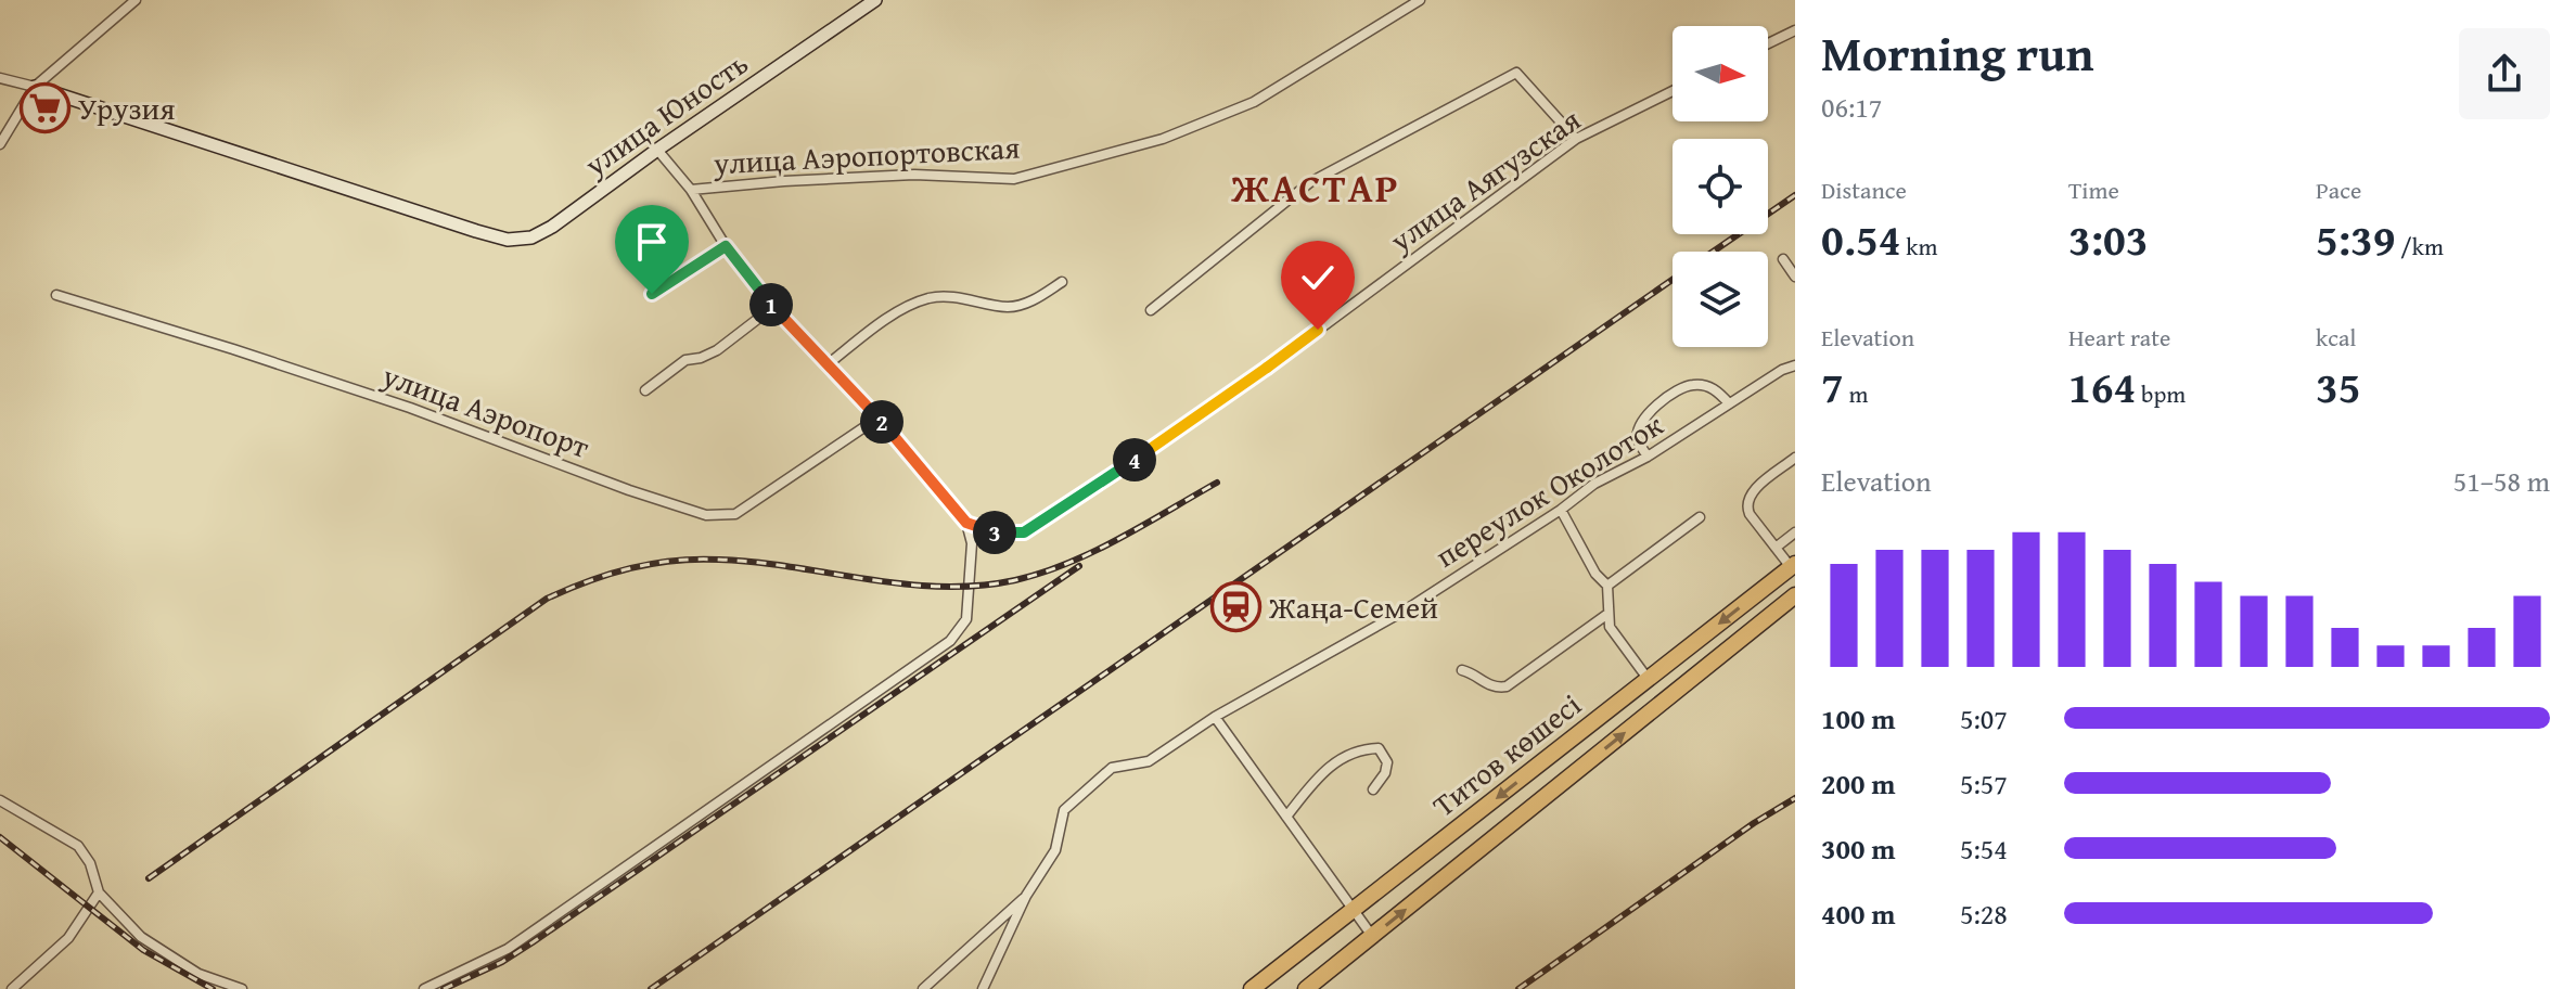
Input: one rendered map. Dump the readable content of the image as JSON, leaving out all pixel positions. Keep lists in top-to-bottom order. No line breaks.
{"streets":{"highway":["Титов көшесі"],"street":["улица Юность","улица Аэропортовская","улица Аягузская","улица Аэропорт","переулок Околоток"]},"districts":["ЖАСТАР"],"places":{"supermarket":["Урузия"],"station":["Жаңа-Семей"]},"north":"right","page":{"heading":["Morning run","06:17"],"stats":[["Distance","0.54 km"],["Time","3:03"],["Pace","5:39 /km"],["Elevation","7 m"],["Heart rate","164 bpm"],["kcal","35"]],"pins":["1","2","4","3"],"chart":["Elevation","51–58 m"],"list":[{"name":"100 m","note":"5:07"},{"name":"200 m","note":"5:57"},{"name":"300 m","note":"5:54"},{"name":"400 m","note":"5:28"}]}}
